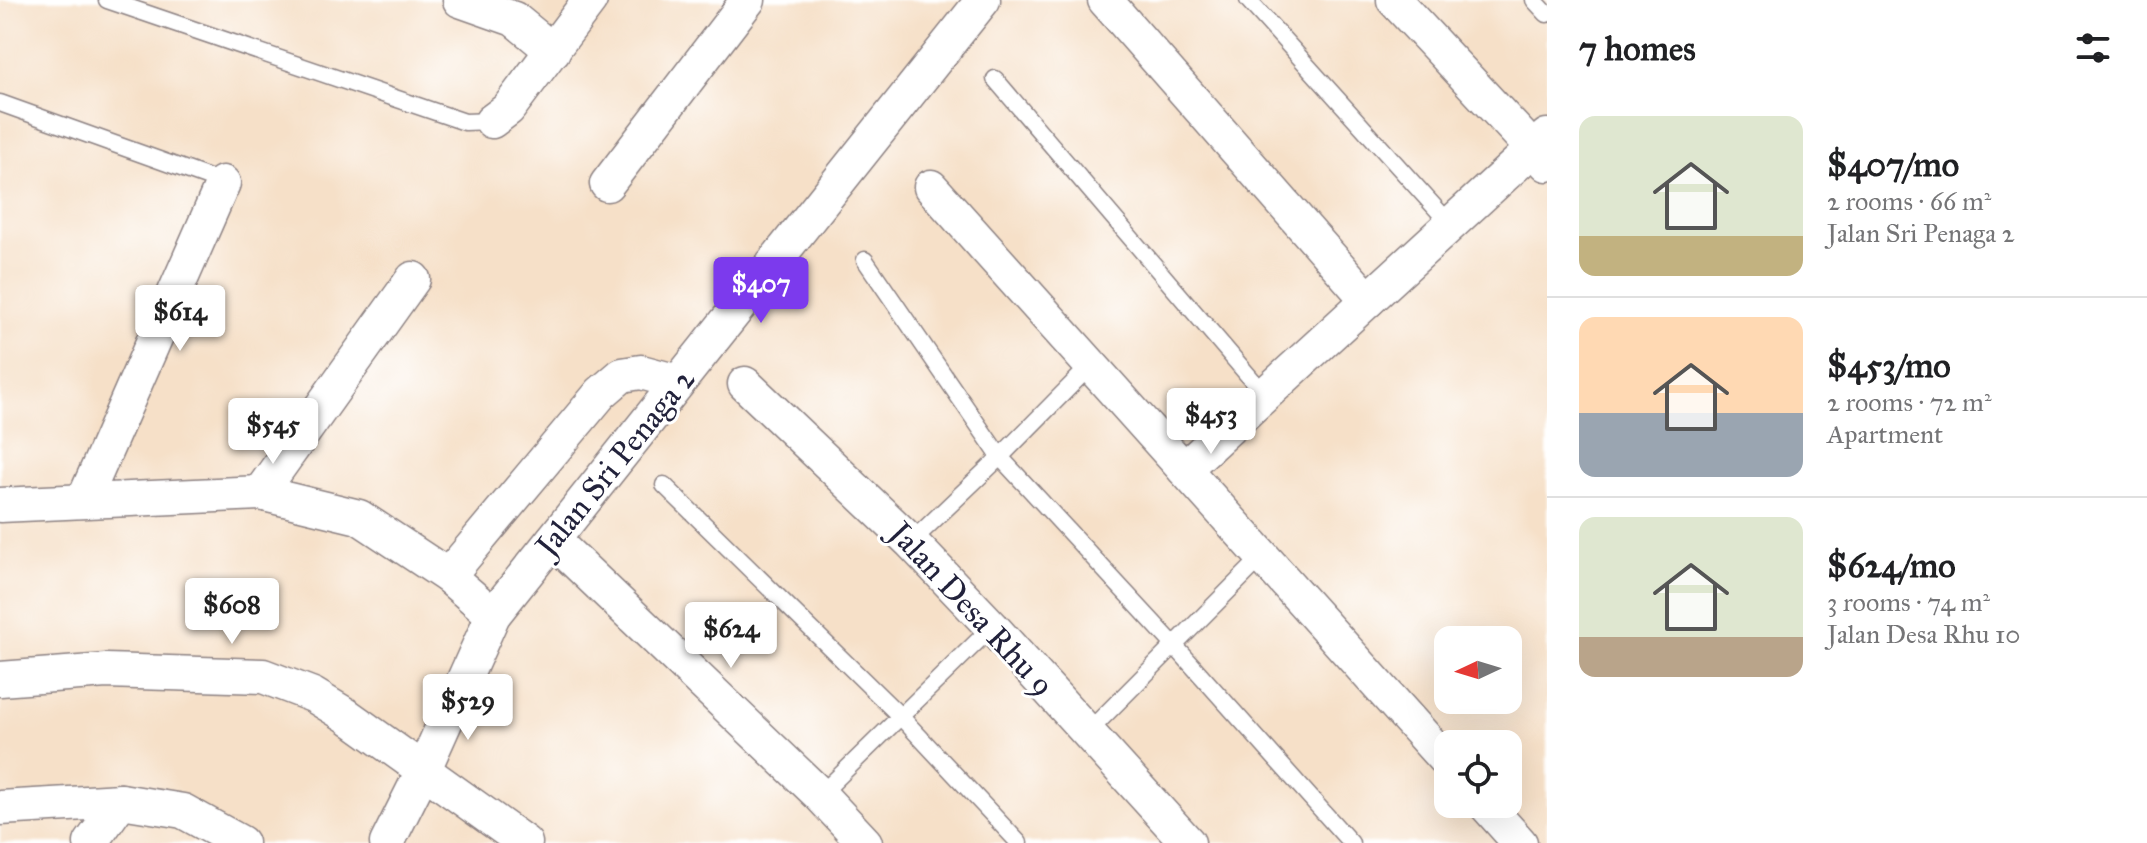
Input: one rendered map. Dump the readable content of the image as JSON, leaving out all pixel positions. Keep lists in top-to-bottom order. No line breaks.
{"streets":{"street":["Jalan Sri Penaga 2","Jalan Desa Rhu 9"]},"north":"left","page":{"heading":"7 homes","list":[{"name":"$407/mo","note":"2 rooms · 66 m² · Jalan Sri Penaga 2"},{"name":"$453/mo","note":"2 rooms · 72 m² · Apartment"},{"name":"$624/mo","note":"3 rooms · 74 m² · Jalan Desa Rhu 10"}],"price":["$407","$614","$453","$545","$608","$624","$529"]}}
